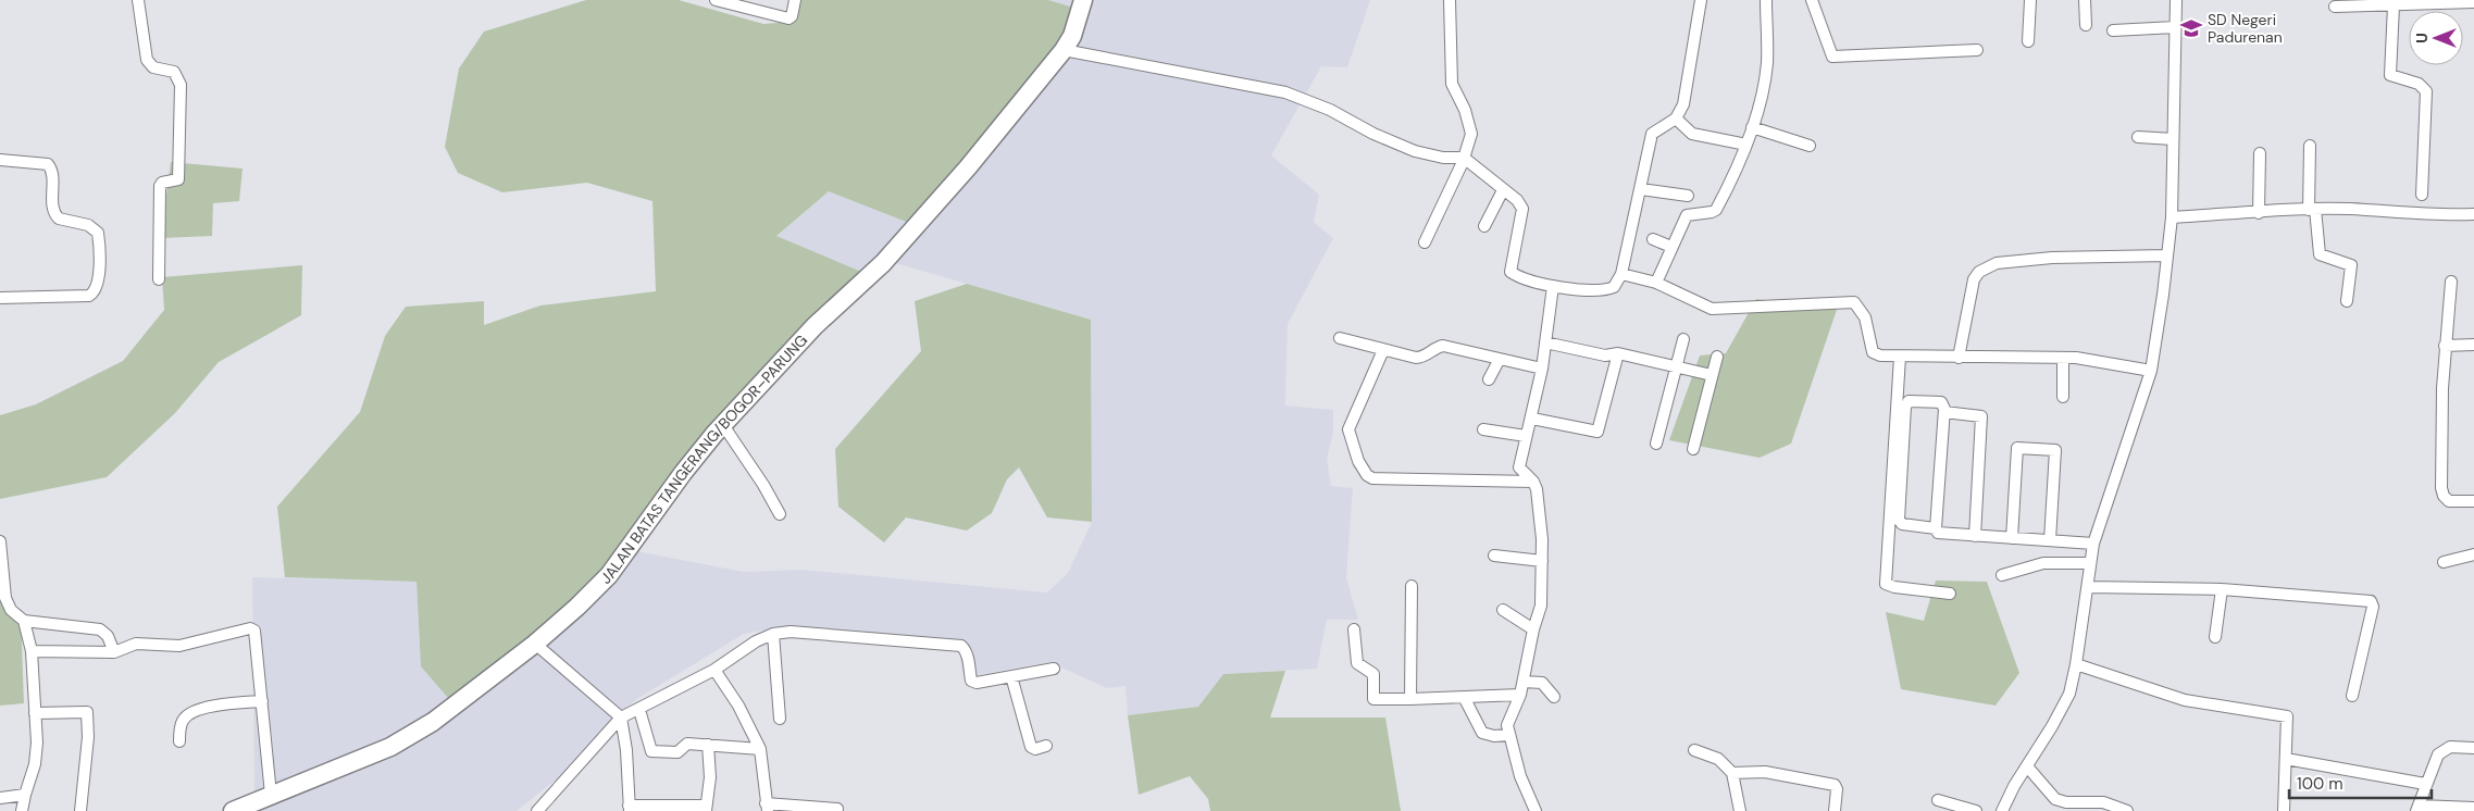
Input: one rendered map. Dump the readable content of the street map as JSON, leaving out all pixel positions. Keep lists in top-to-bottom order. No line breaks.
{"streets":{"main road":["JALAN BATAS TANGERANG/BOGOR–PARUNG"]},"places":{"school or university":["SD Negeri Padurenan"]},"scale_bar":"100 m","north":"left"}
